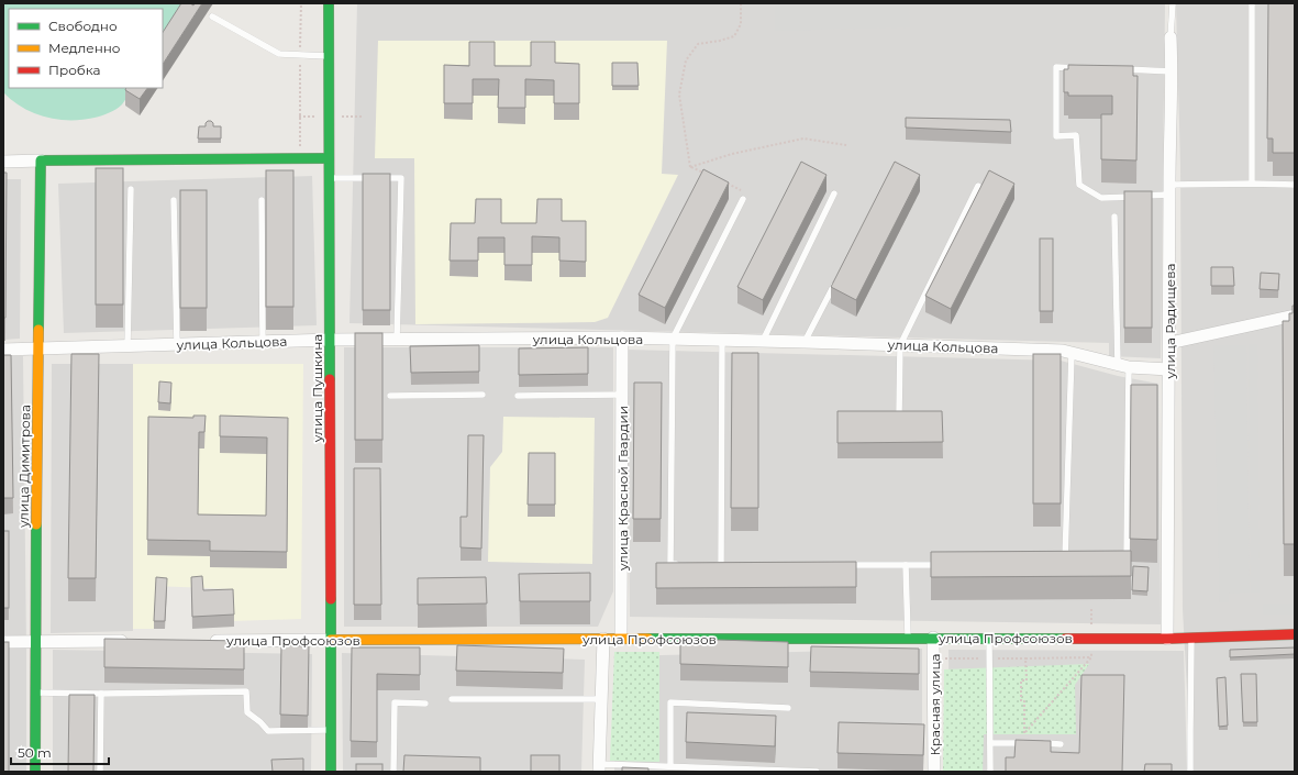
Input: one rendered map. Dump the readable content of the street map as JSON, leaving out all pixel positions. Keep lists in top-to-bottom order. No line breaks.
{"streets":{"main road":["улица Пушкина","улица Димитрова","улица Профсоюзов"],"street":["улица Радищева","улица Кольцова","улица Красной Гвардии","Красная улица"]},"crossings":[["улица Радищева","улица Кольцова"],["улица Радищева","улица Профсоюзов"],["улица Кольцова","улица Пушкина"],["улица Кольцова","улица Димитрова"],["улица Кольцова","улица Красной Гвардии"],["улица Пушкина","улица Профсоюзов"],["улица Красной Гвардии","улица Профсоюзов"],["улица Профсоюзов","Красная улица"]],"legend":["Свободно","Медленно","Пробка"],"scale_bar":"50 m"}
